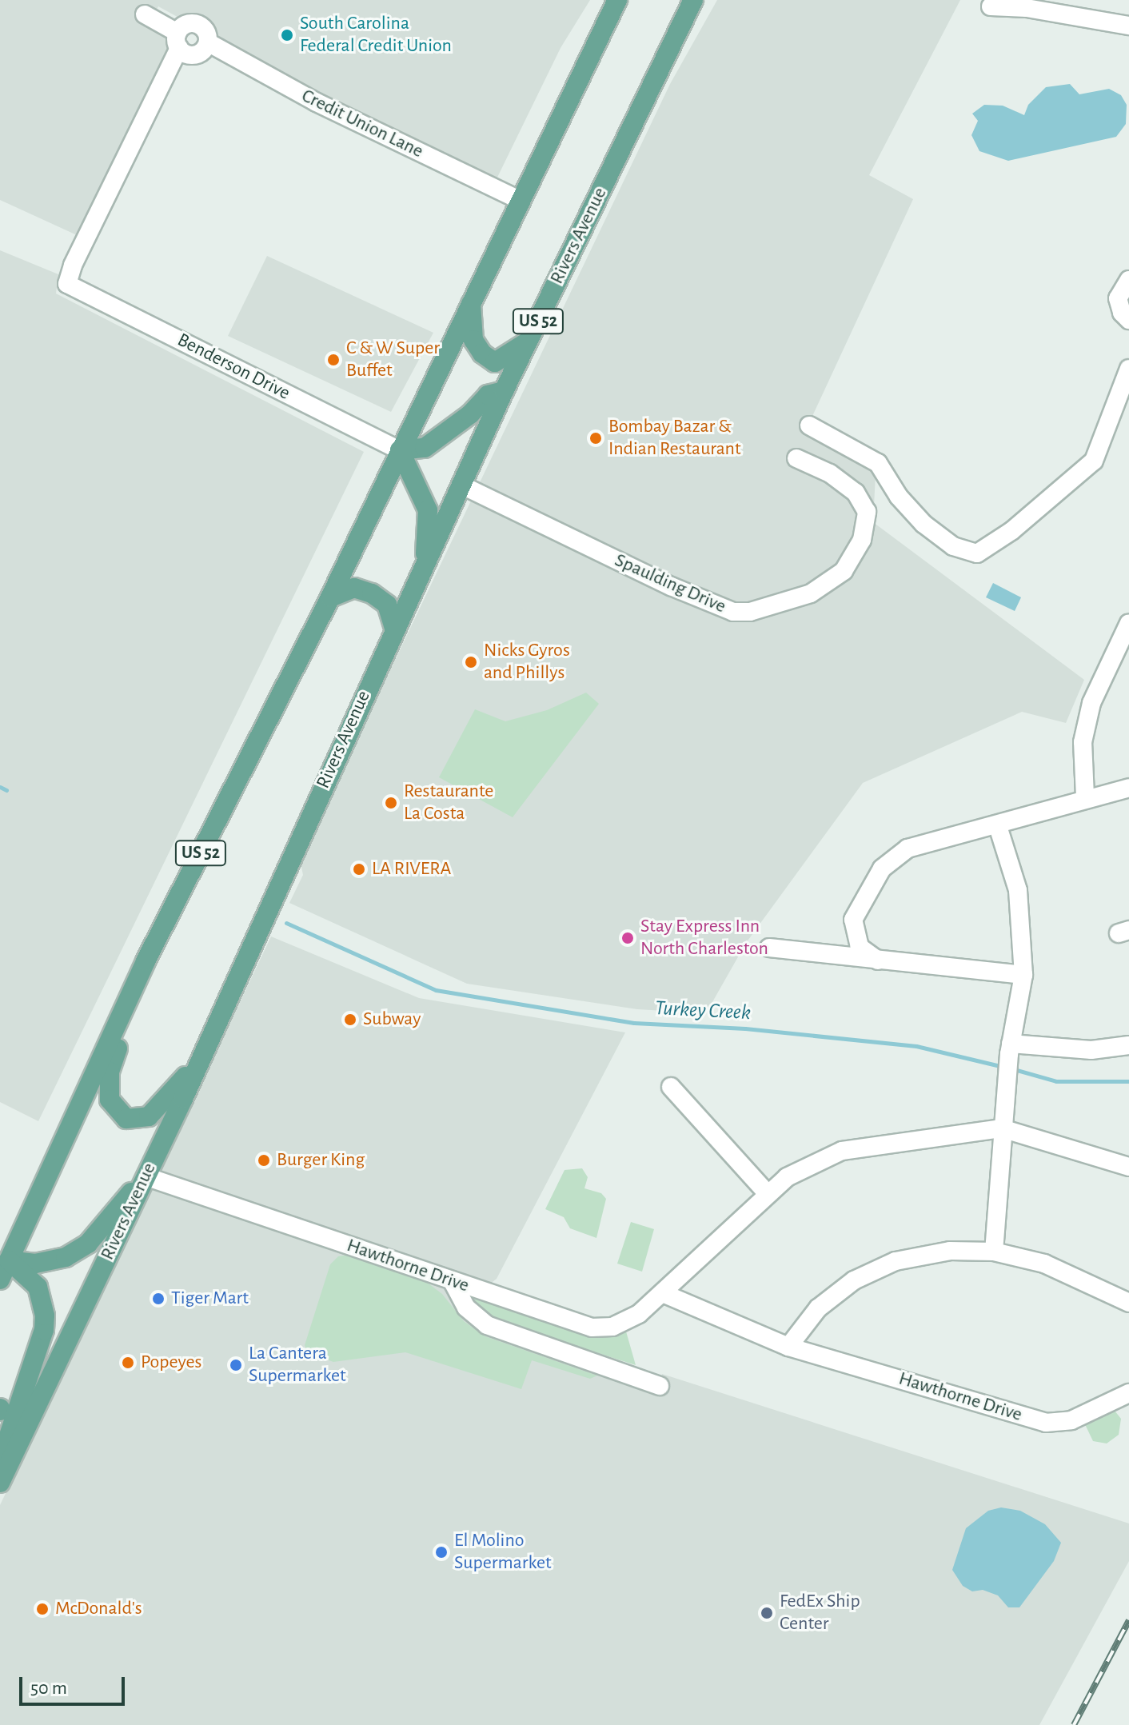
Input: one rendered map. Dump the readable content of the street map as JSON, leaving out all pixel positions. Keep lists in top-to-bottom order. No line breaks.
{"streets":{"main road":["Rivers Avenue","US 52"],"street":["Credit Union Lane","Benderson Drive","Spaulding Drive","Hawthorne Drive"]},"crossings":[["Credit Union Lane","US 52"],["Credit Union Lane","Benderson Drive"],["Rivers Avenue","Spaulding Drive"],["Rivers Avenue","Hawthorne Drive"],["US 52","Benderson Drive"]],"water":["Turkey Creek"],"places":["South Carolina Federal Credit Union","C & W Super Buffet","Bombay Bazar & Indian Restaurant","Nicks Gyros and Phillys","Restaurante La Costa","LA RIVERA","Stay Express Inn North Charleston","Subway","Burger King","Tiger Mart","Popeyes","La Cantera Supermarket","El Molino Supermarket","McDonald's","FedEx Ship Center"],"scale_bar":"50 m"}
